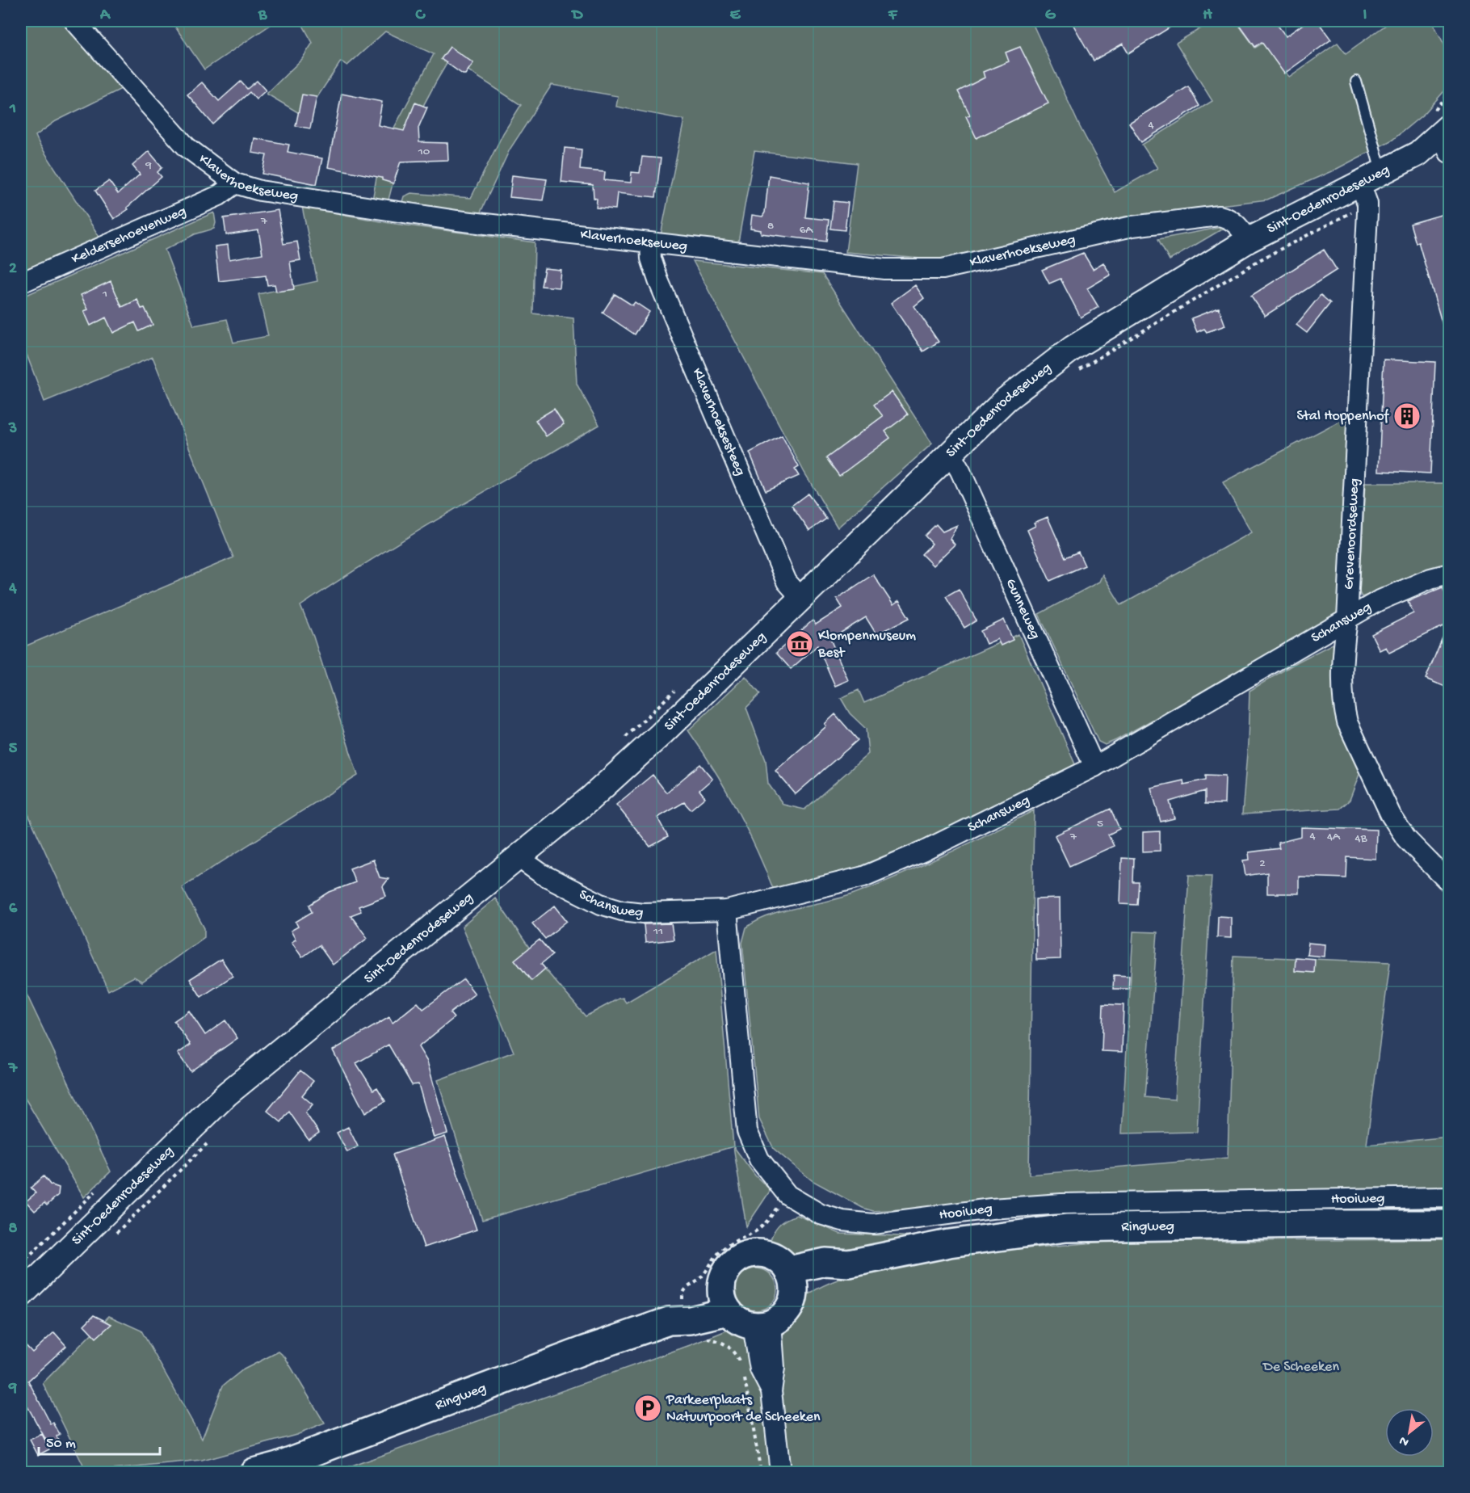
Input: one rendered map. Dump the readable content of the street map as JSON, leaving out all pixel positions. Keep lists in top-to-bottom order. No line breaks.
{"streets":{"main road":["Ringweg"],"street":["Klaverhoekseweg","Sint-Oedenrodeseweg","Keldersehoevenweg","Klaverhoeksesteeg","Grevenoordseweg","Gunneweg","Schansweg","Hooiweg"]},"crossings":[["Klaverhoekseweg","Sint-Oedenrodeseweg"],["Klaverhoekseweg","Keldersehoevenweg"],["Klaverhoekseweg","Klaverhoeksesteeg"],["Sint-Oedenrodeseweg","Klaverhoeksesteeg"],["Sint-Oedenrodeseweg","Grevenoordseweg"],["Sint-Oedenrodeseweg","Gunneweg"],["Sint-Oedenrodeseweg","Schansweg"],["Grevenoordseweg","Schansweg"],["Gunneweg","Schansweg"],["Schansweg","Hooiweg"]],"parks":["De Scheeken"],"places":{"building":["Stal Hoppenhof"],"museum":["Klompenmuseum Best"],"parking":["Parkeerplaats Natuurpoort de Scheeken"]},"house_numbers":["4","10","9","7","8","6A","1","5","4","7","4A","4B","2","11"],"scale_bar":"50 m","north":"bottom left","grid":{"columns":["A","B","C","D","E","F","G","H","I"],"rows":["1","2","3","4","5","6","7","8","9"]}}
